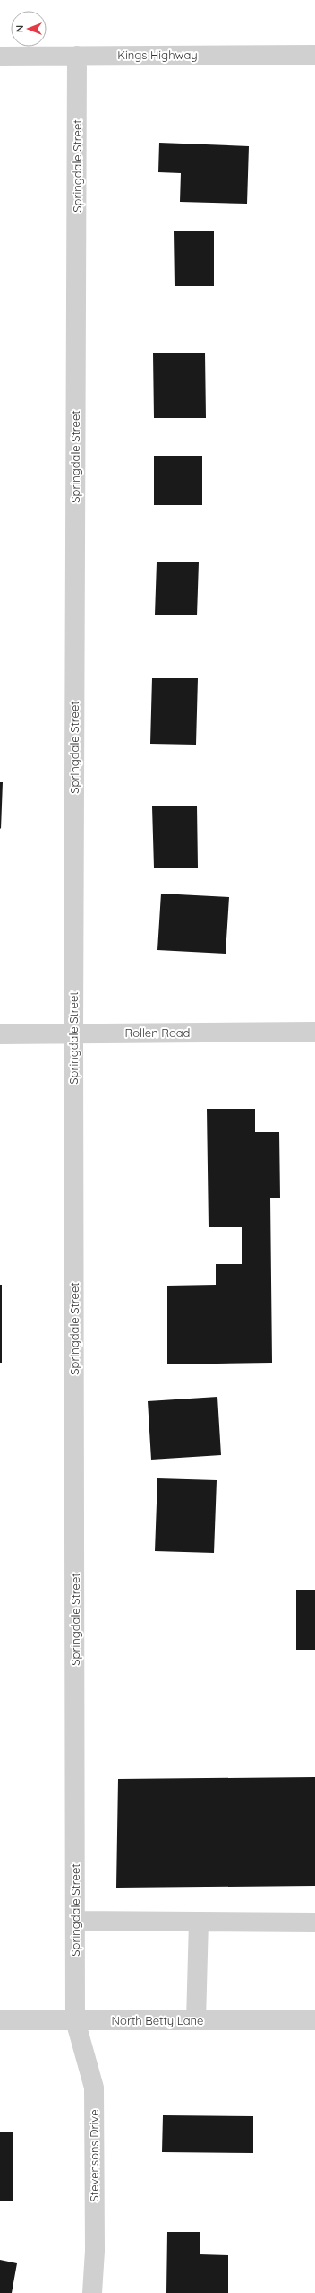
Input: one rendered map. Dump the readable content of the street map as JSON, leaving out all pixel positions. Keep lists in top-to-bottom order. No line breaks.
{"streets":{"street":["Kings Highway","Springdale Street","Rollen Road","North Betty Lane","Stevensons Drive"]},"crossings":[["Kings Highway","Springdale Street"],["Springdale Street","Rollen Road"],["Springdale Street","North Betty Lane"],["Springdale Street","Stevensons Drive"],["North Betty Lane","Stevensons Drive"]],"north":"left"}
